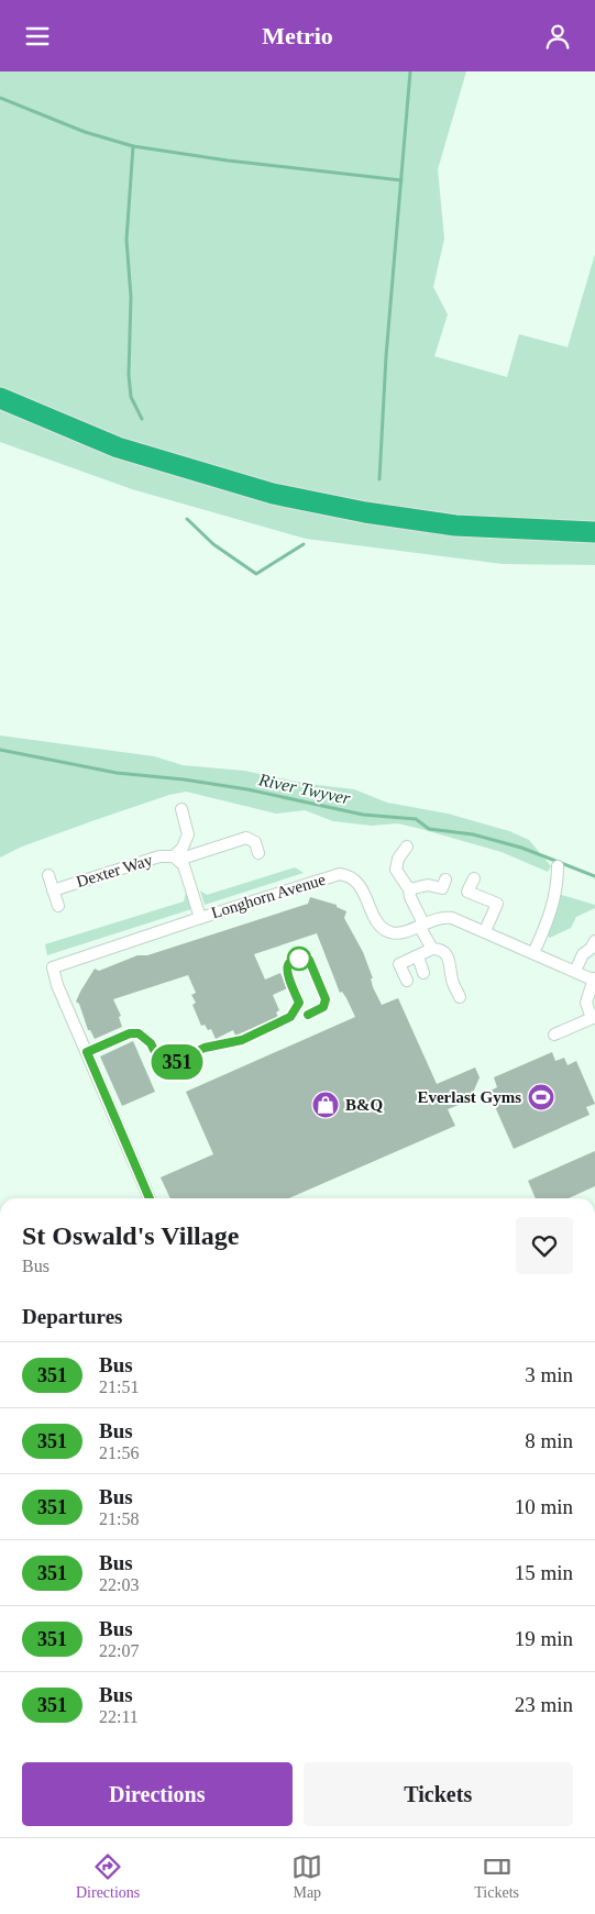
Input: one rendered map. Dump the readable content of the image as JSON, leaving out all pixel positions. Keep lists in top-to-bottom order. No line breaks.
{"streets":{"street":["Dexter Way","Longhorn Avenue"]},"water":["River Twyver"],"places":{"sports":["Everlast Gyms"],"shop":["B&Q"]},"lines":["bus line 351"],"page":{"header":"Metrio","on_map":"351","heading":[["St Oswald's Village","Bus"],"Departures"],"list":[{"mark":"351","name":"Bus","note":"21:51","value":"3 min"},{"mark":"351","name":"Bus","note":"21:56","value":"8 min"},{"mark":"351","name":"Bus","note":"21:58","value":"10 min"},{"mark":"351","name":"Bus","note":"22:03","value":"15 min"},{"mark":"351","name":"Bus","note":"22:07","value":"19 min"},{"mark":"351","name":"Bus","note":"22:11","value":"23 min"}],"buttons":["Directions","Tickets"],"tabs":["Directions","Map","Tickets"]}}
